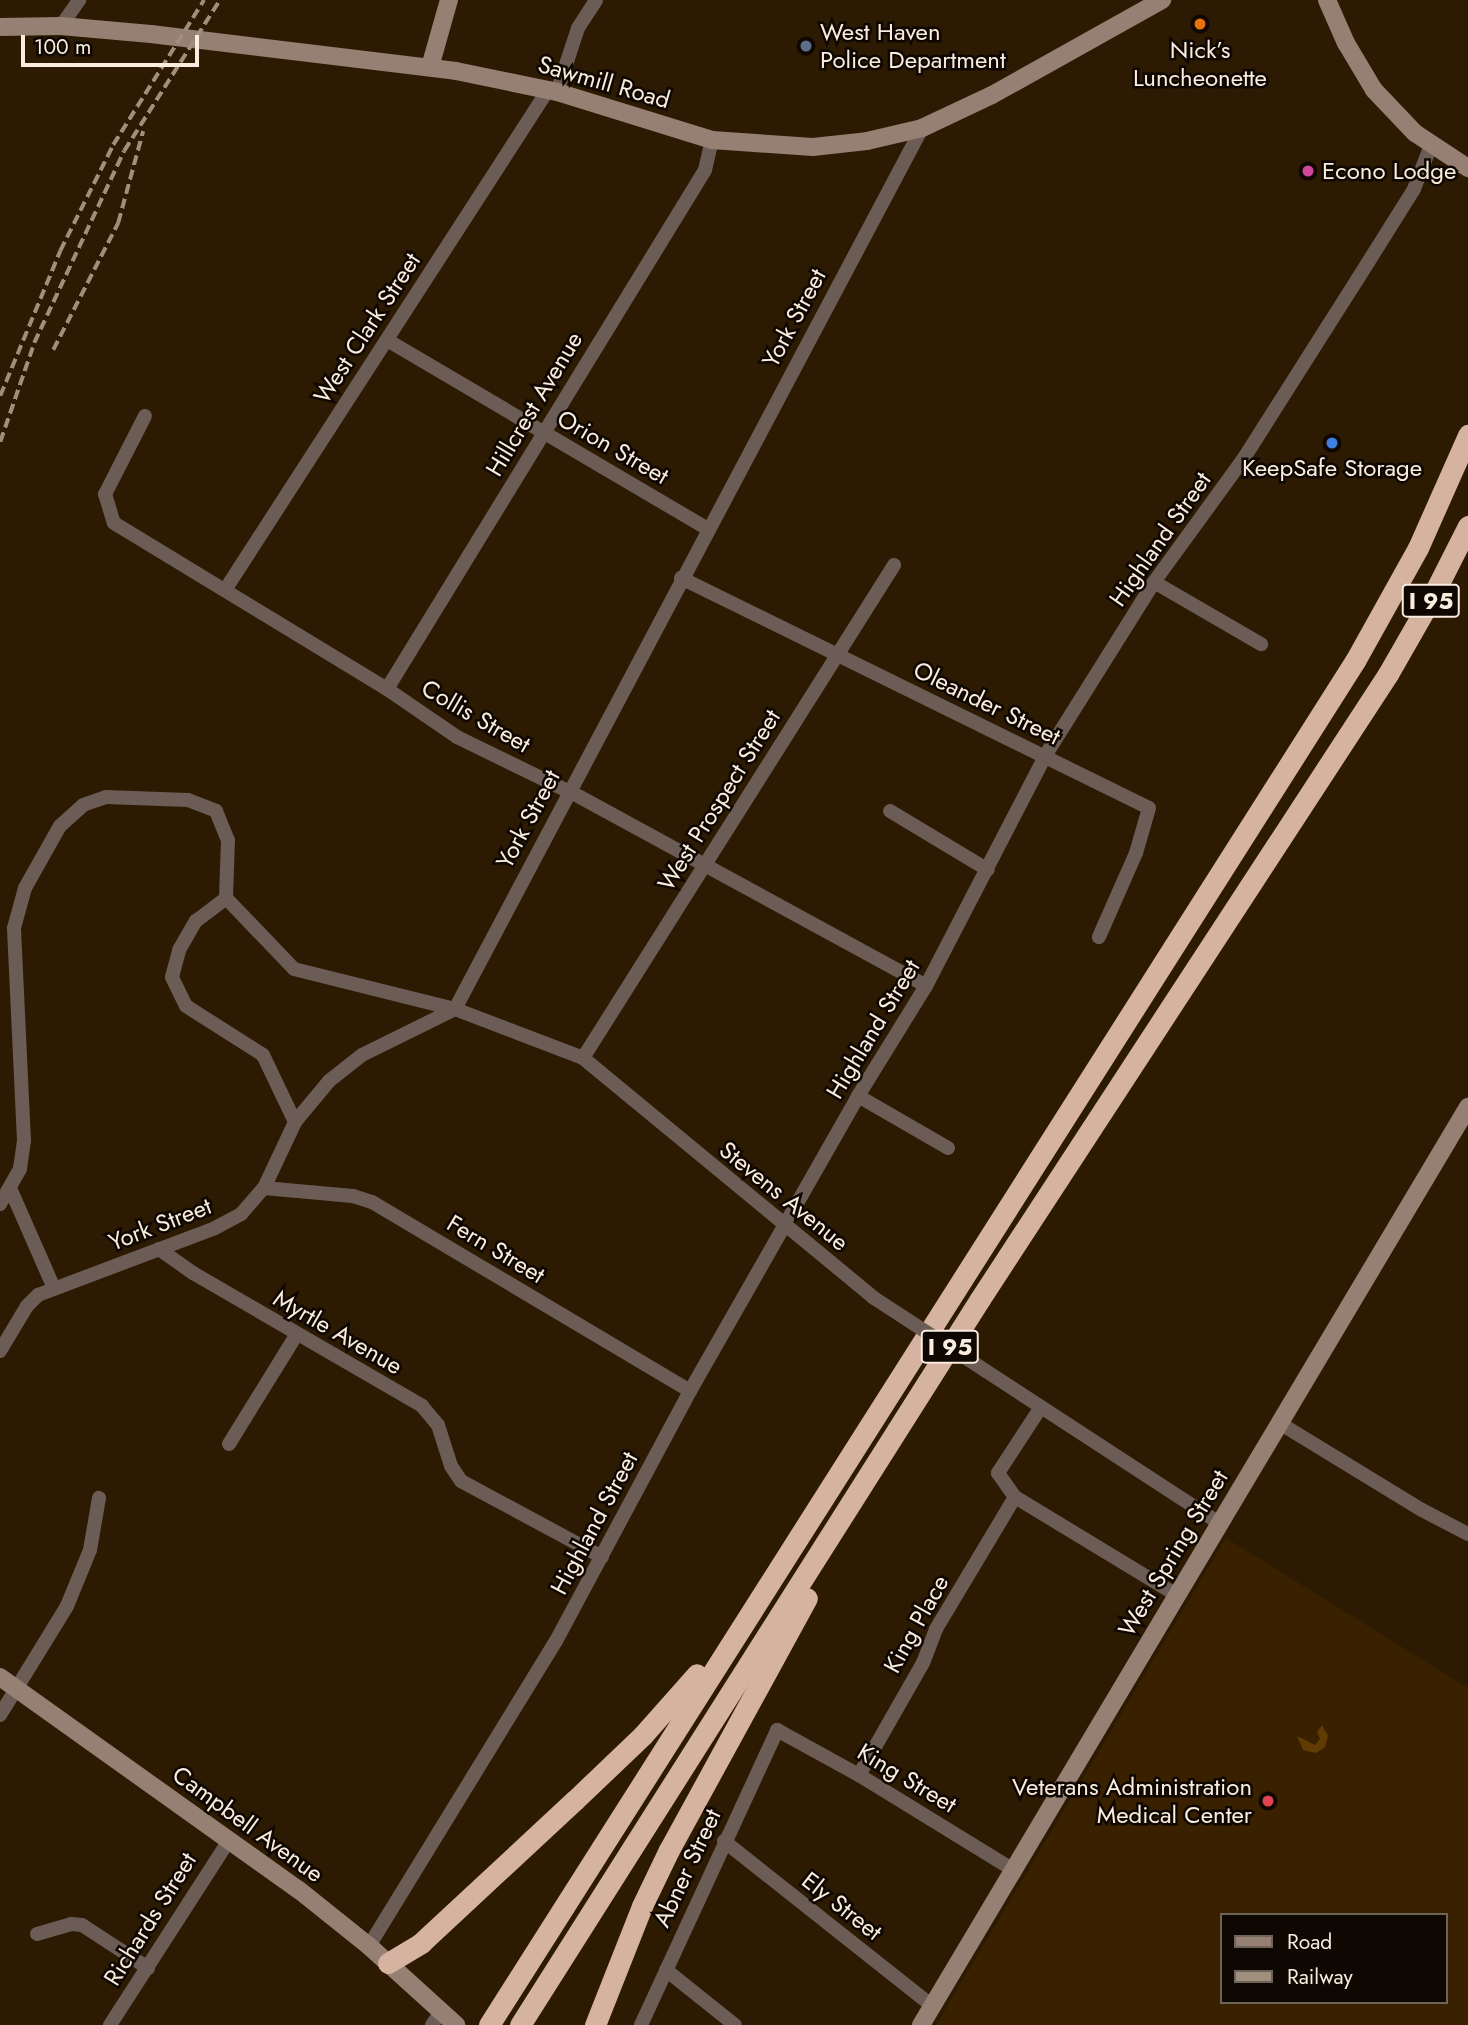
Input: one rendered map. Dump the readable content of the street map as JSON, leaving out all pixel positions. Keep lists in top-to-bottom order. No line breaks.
{"streets":{"highway":["I 95"],"main road":["Sawmill Road","West Spring Street","Campbell Avenue"],"street":["York Street","West Clark Street","Hillcrest Avenue","Orion Street","Highland Street","Oleander Street","Collis Street","West Prospect Street","Stevens Avenue","Fern Street","Myrtle Avenue","King Place","King Street","Abner Street","Ely Street","Richards Street"]},"crossings":[["Sawmill Road","York Street"],["Sawmill Road","West Clark Street"],["Sawmill Road","Hillcrest Avenue"],["York Street","Orion Street"],["York Street","Oleander Street"],["York Street","Collis Street"],["York Street","Stevens Avenue"],["York Street","Fern Street"],["York Street","Myrtle Avenue"],["West Clark Street","Orion Street"],["West Clark Street","Collis Street"],["Hillcrest Avenue","Orion Street"],["Hillcrest Avenue","Collis Street"],["Highland Street","Oleander Street"],["Highland Street","Collis Street"],["Highland Street","Stevens Avenue"],["Highland Street","Fern Street"],["Highland Street","Myrtle Avenue"],["Highland Street","Campbell Avenue"],["Oleander Street","West Prospect Street"],["Collis Street","West Prospect Street"],["West Prospect Street","Stevens Avenue"],["Stevens Avenue","West Spring Street"],["West Spring Street","King Street"],["West Spring Street","Ely Street"],["King Place","King Street"],["King Street","Abner Street"],["Campbell Avenue","Richards Street"],["Abner Street","Ely Street"]],"places":["Nick’s Luncheonette","West Haven Police Department","Econo Lodge","KeepSafe Storage","Veterans Administration Medical Center"],"legend":["Road","Railway"],"scale_bar":"100 m"}
